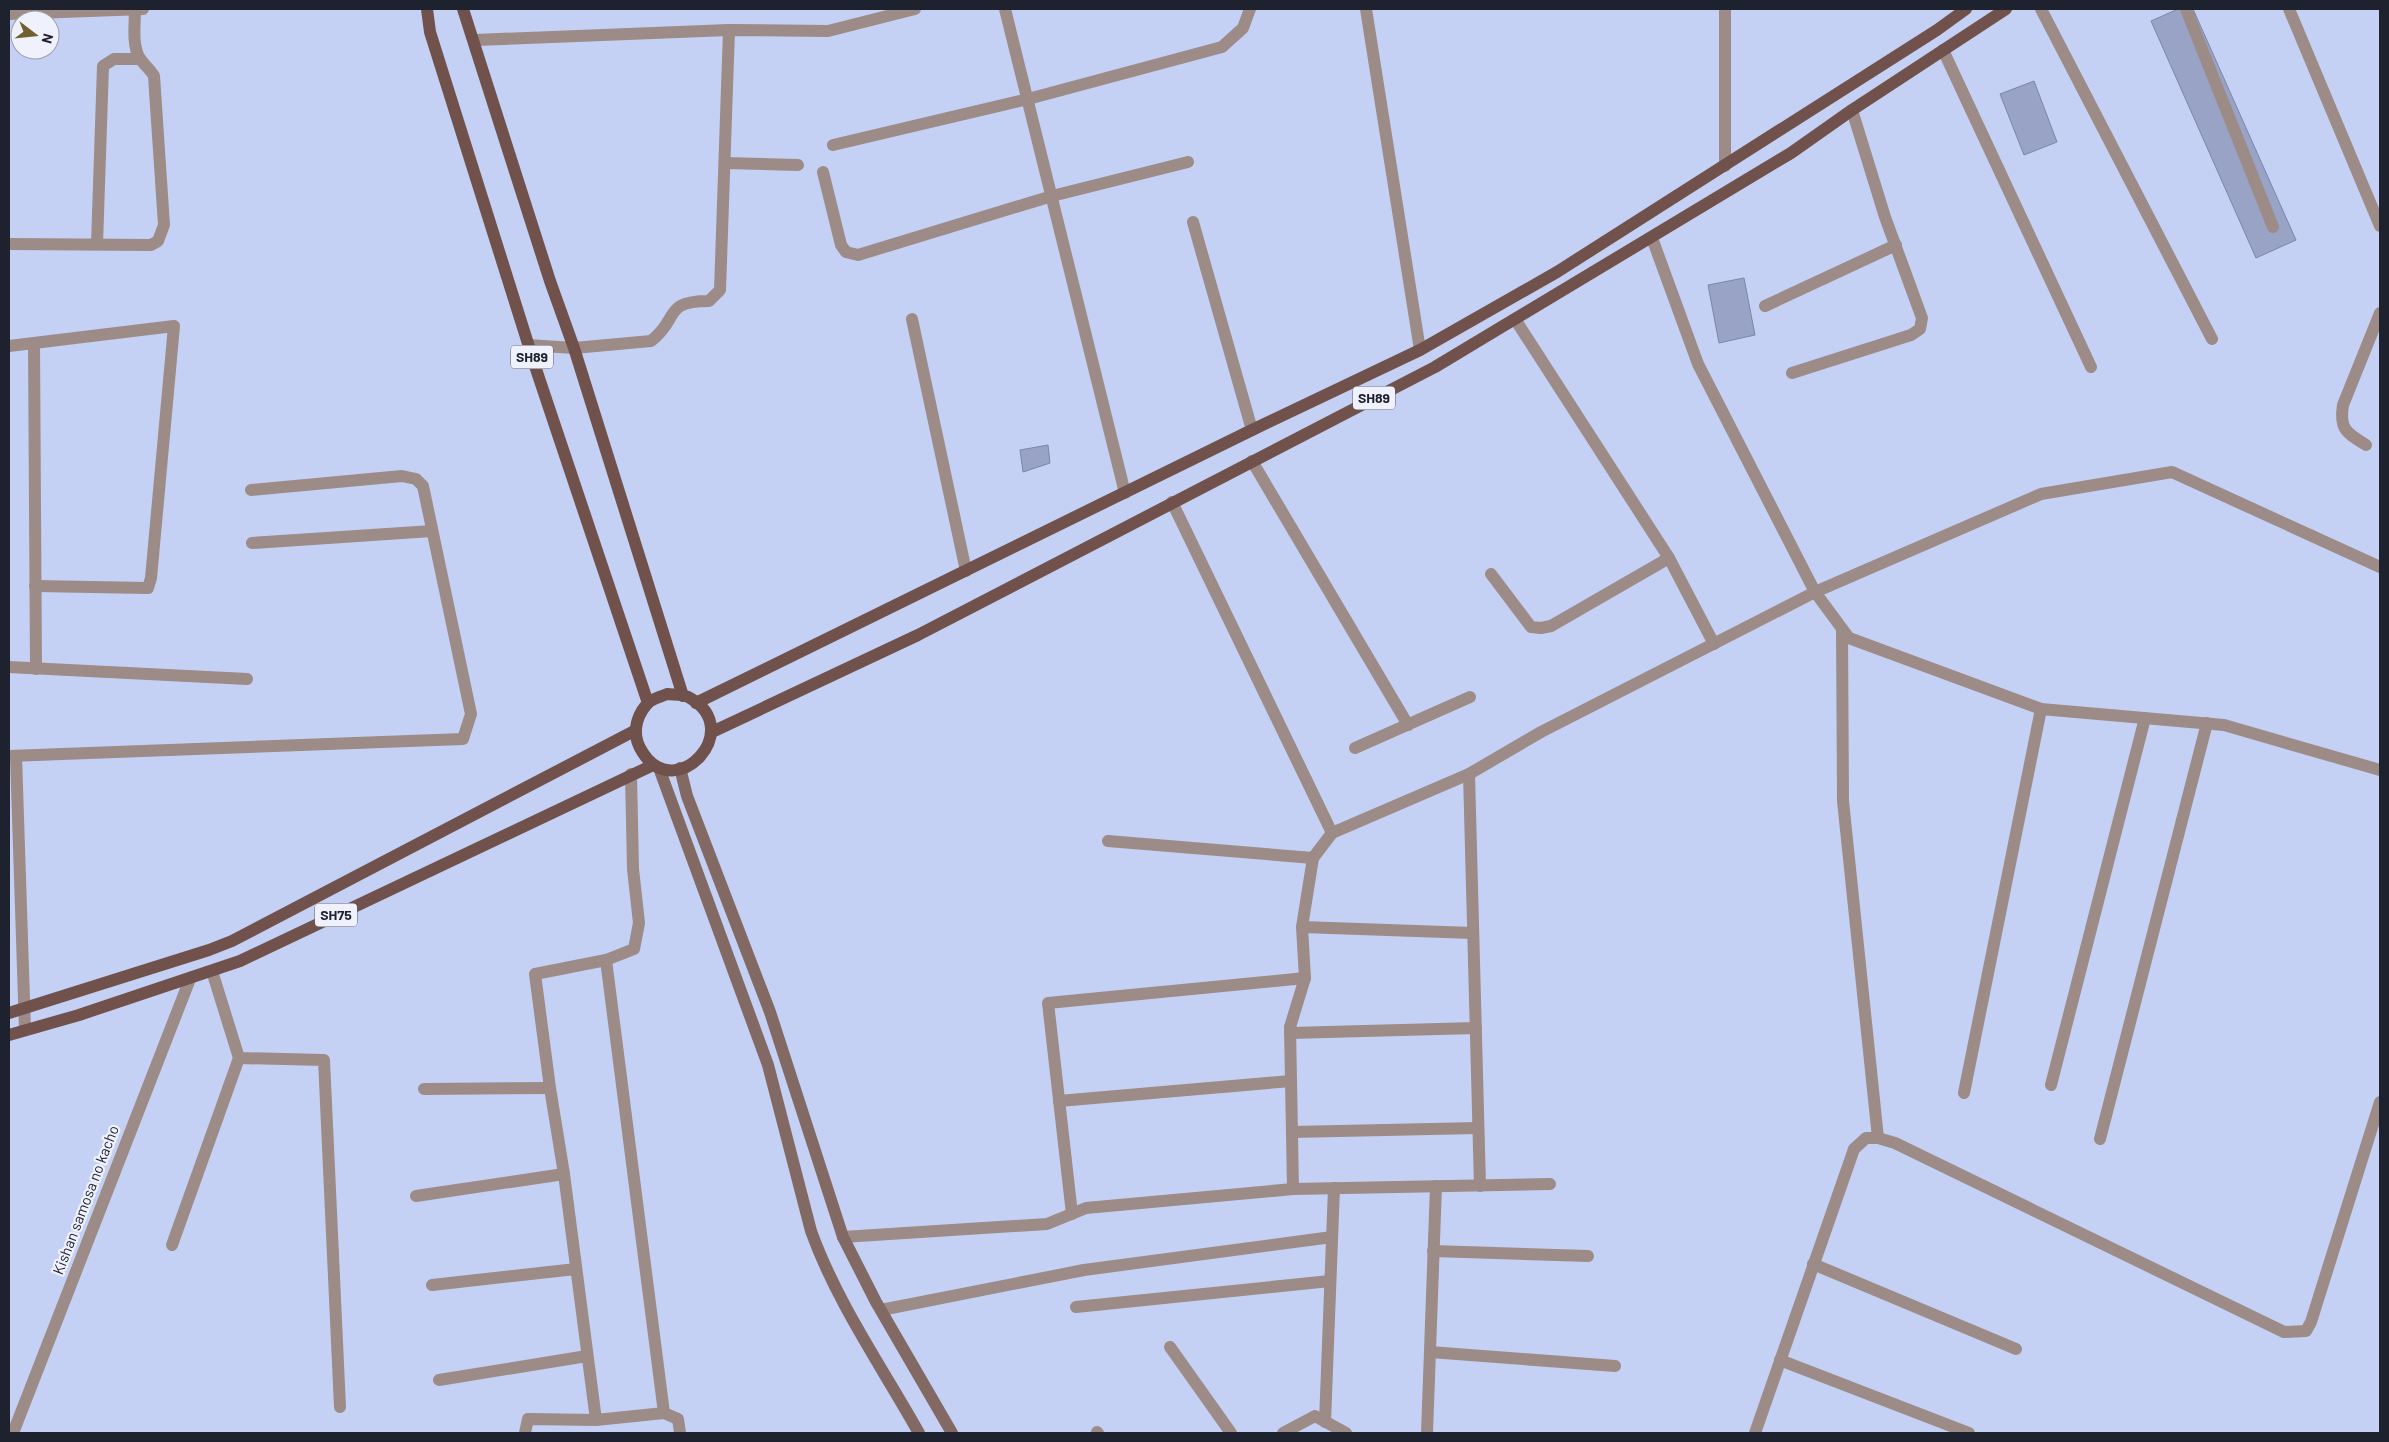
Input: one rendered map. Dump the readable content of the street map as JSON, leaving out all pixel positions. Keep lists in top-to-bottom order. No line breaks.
{"streets":{"main road":["SH89","SH75"],"street":["Kishan samosa no kacho"]},"crossings":[["SH89","SH75"],["SH75","Kishan samosa no kacho"]],"north":"right"}
